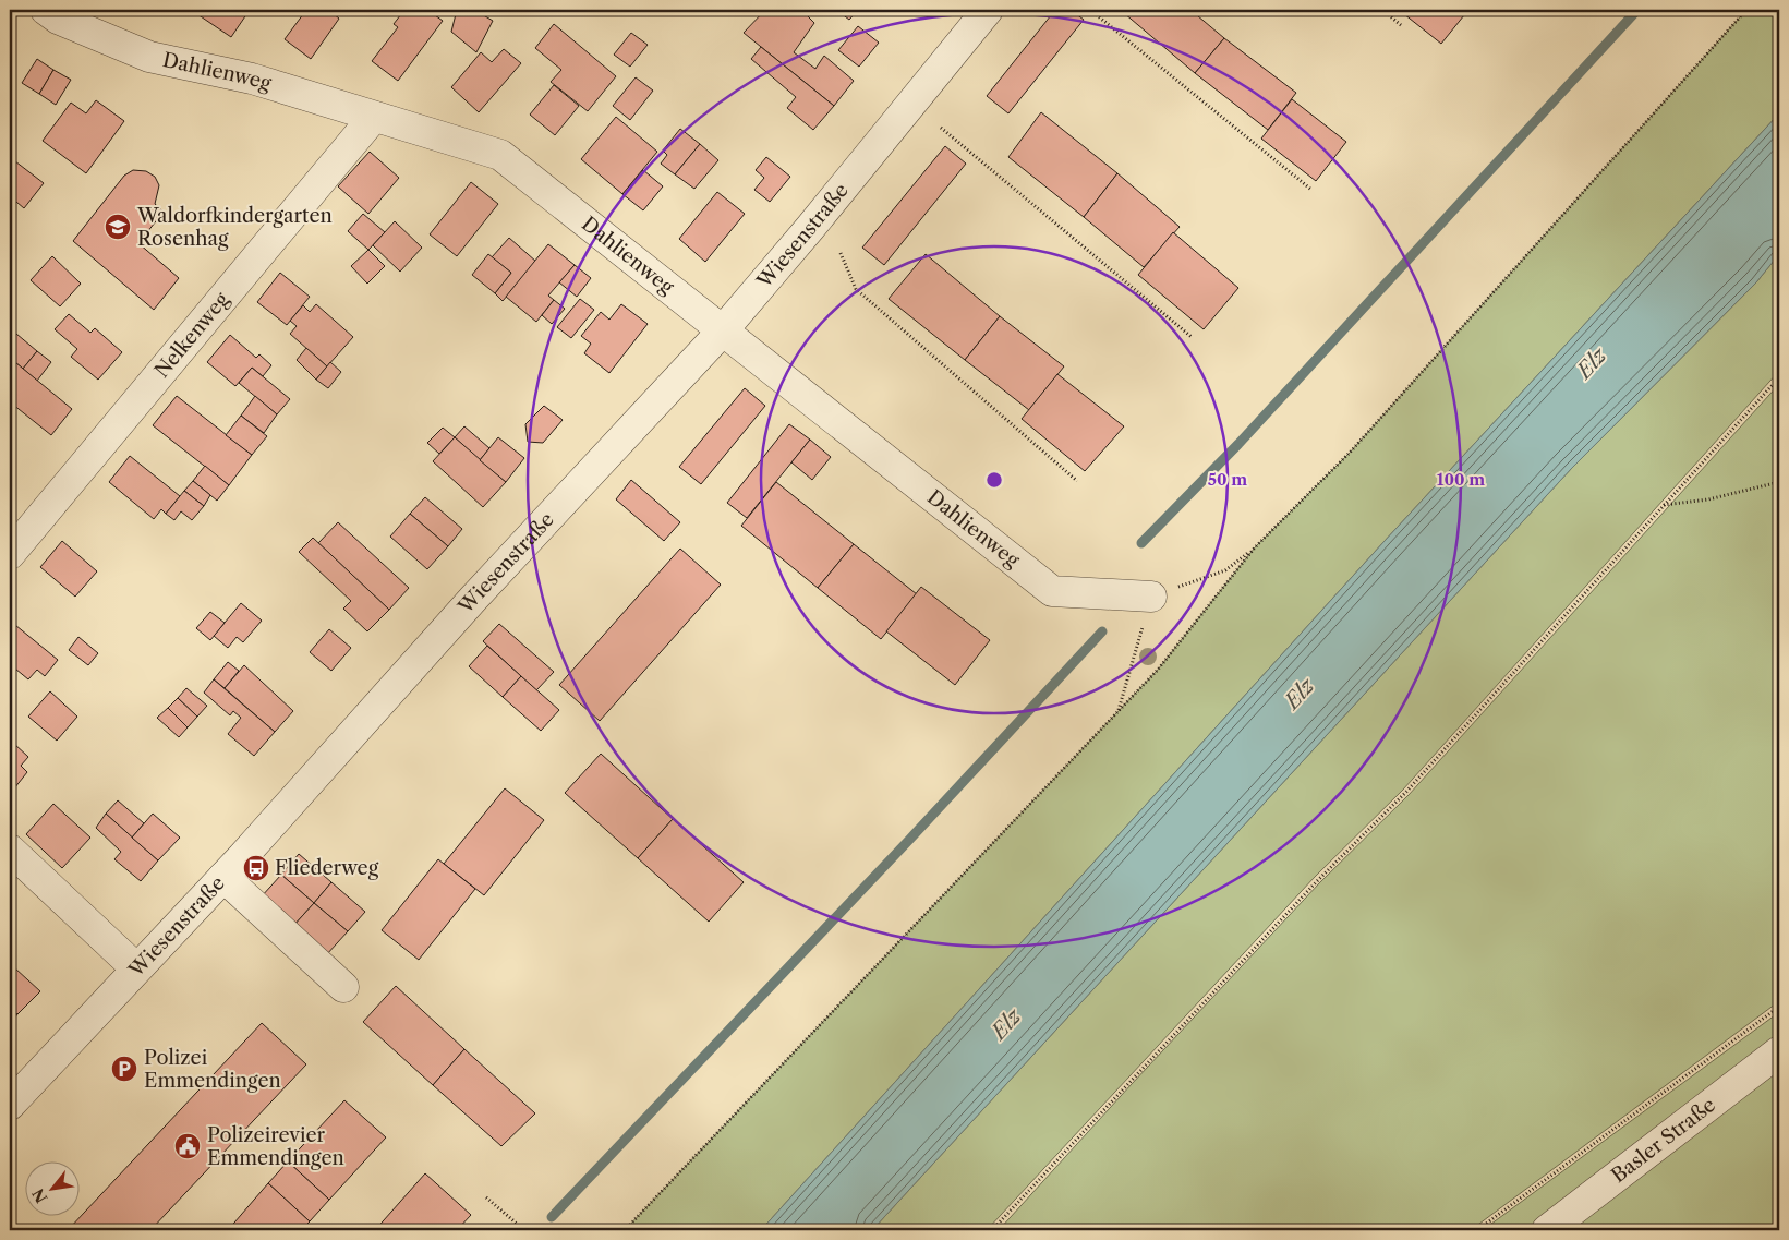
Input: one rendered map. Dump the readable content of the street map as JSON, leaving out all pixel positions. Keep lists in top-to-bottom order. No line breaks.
{"streets":{"street":["Dahlienweg","Wiesenstraße","Nelkenweg","Basler Straße"]},"crossings":[["Dahlienweg","Wiesenstraße"],["Dahlienweg","Nelkenweg"]],"water":["Elz"],"places":{"school or university":["Waldorfkindergarten Rosenhag"],"bus stop":["Fliederweg"],"parking":["Polizei Emmendingen"],"public building":["Polizeirevier Emmendingen"]},"north":"bottom left","rings":["50 m","100 m"]}
